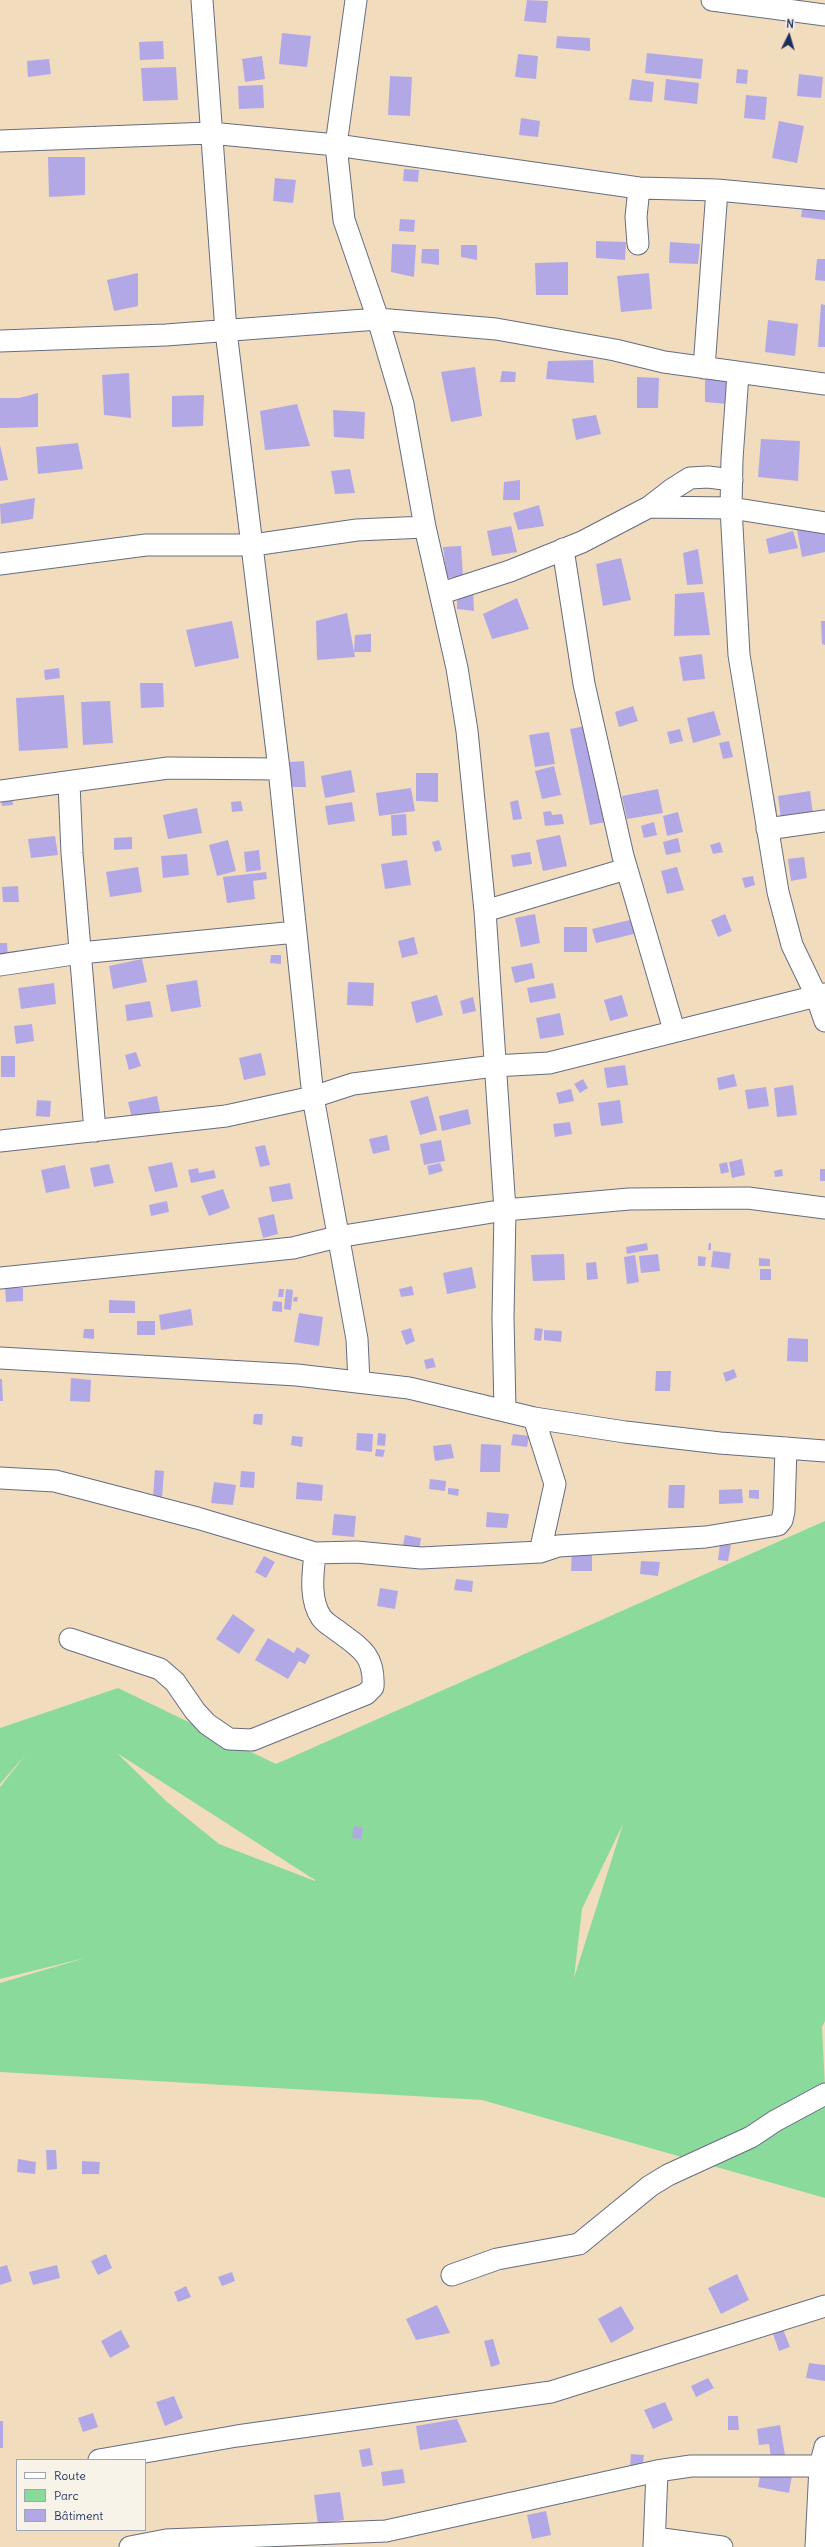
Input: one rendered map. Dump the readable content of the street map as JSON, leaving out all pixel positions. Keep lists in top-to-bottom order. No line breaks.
{"legend":["Route","Parc","Bâtiment"],"north":"top"}
